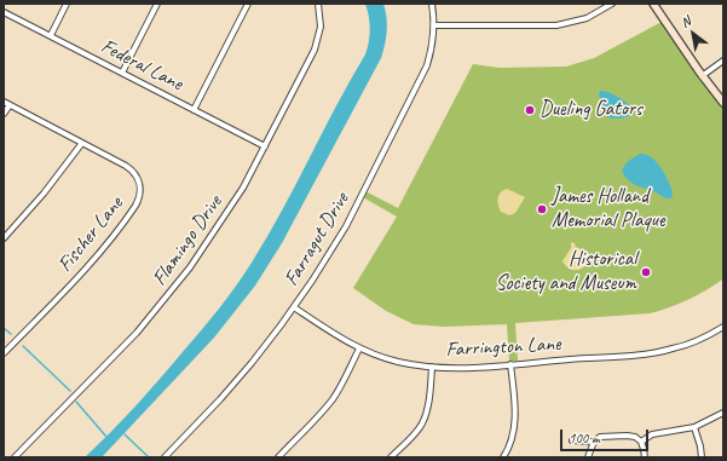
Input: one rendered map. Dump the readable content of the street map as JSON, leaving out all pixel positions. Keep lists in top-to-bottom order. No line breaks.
{"streets":{"street":["Federal Lane","Fischer Lane","Farragut Drive","Flamingo Drive","Farrington Lane"]},"crossings":[["Federal Lane","Flamingo Drive"],["Farragut Drive","Farrington Lane"]],"places":["Dueling Gators","James Holland Memorial Plaque","Historical Society and Museum"],"scale_bar":"100 m","north":"top left"}
